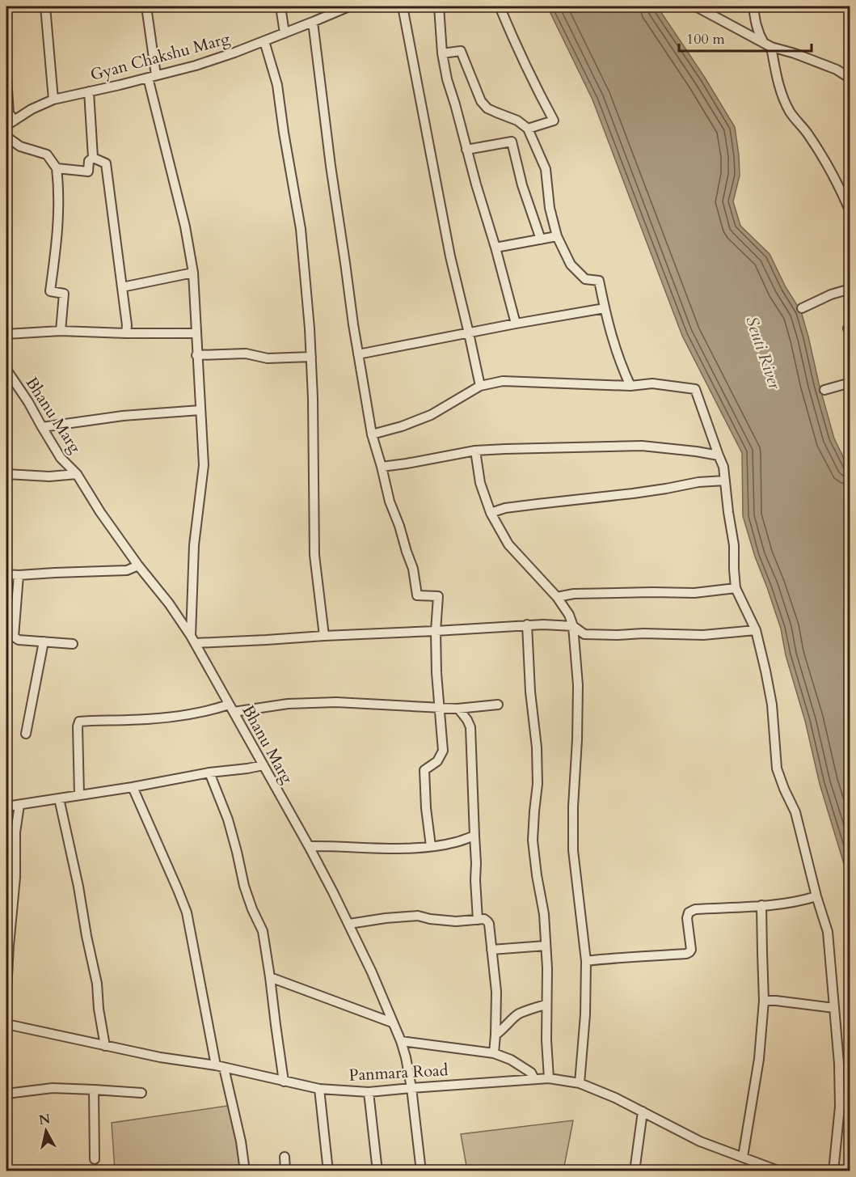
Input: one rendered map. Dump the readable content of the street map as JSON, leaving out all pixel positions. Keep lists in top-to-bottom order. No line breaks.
{"streets":{"street":["Gyan Chakshu Marg","Bhanu Marg","Panmara Road"]},"crossings":[["Bhanu Marg","Panmara Road"]],"water":["Seuti River"],"scale_bar":"100 m","north":"top"}
